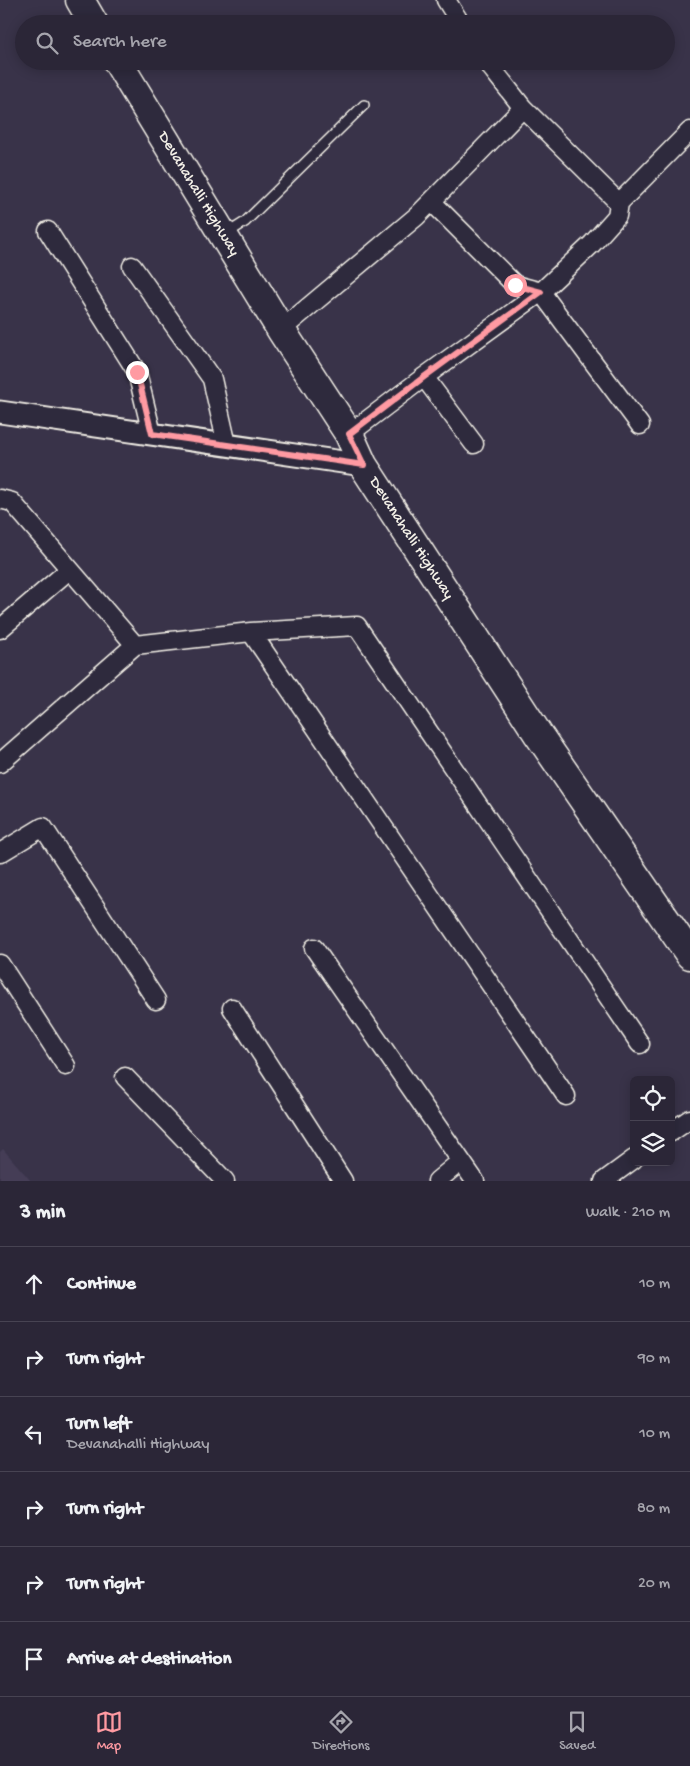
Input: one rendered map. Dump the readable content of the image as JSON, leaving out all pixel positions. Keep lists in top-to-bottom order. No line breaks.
{"streets":{"main road":["Devanahalli Highway"]},"page":{"search":"Search here","heading":["3 min","Walk · 210 m"],"list":[["Continue","10 m"],["Turn right","90 m"],["Turn left","Devanahalli Highway","10 m"],["Turn right","80 m"],["Turn right","20 m"],"Arrive at destination"],"nav":["Map","Directions","Saved"]}}
